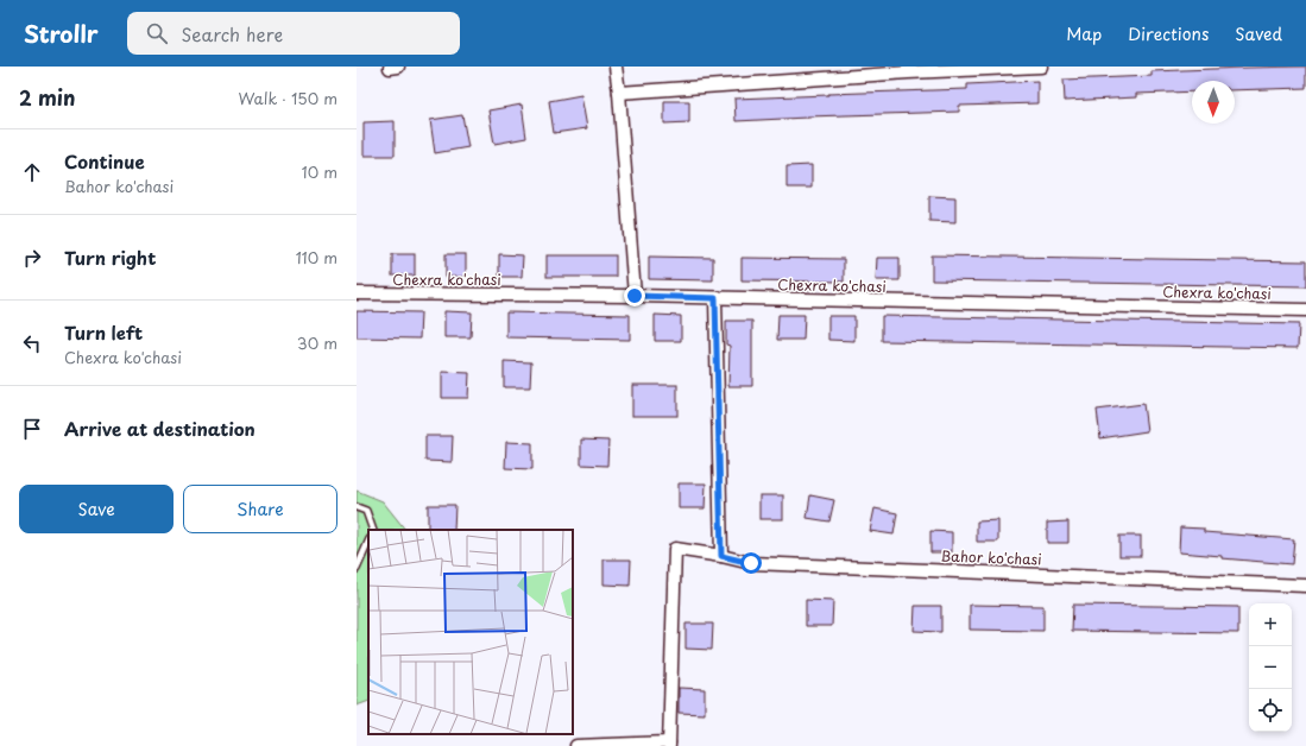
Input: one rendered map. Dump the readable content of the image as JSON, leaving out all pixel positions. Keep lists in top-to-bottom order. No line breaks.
{"streets":{"street":["Chexra ko'chasi","Bahor ko'chasi"]},"north":"bottom","page":{"header":"Strollr","search":"Search here","nav":["Map","Directions","Saved"],"heading":["2 min","Walk · 150 m"],"list":[["Continue","Bahor ko'chasi","10 m"],["Turn right","110 m"],["Turn left","Chexra ko'chasi","30 m"],"Arrive at destination"],"buttons":["Save","Share"],"map_buttons":["+","−"]}}
